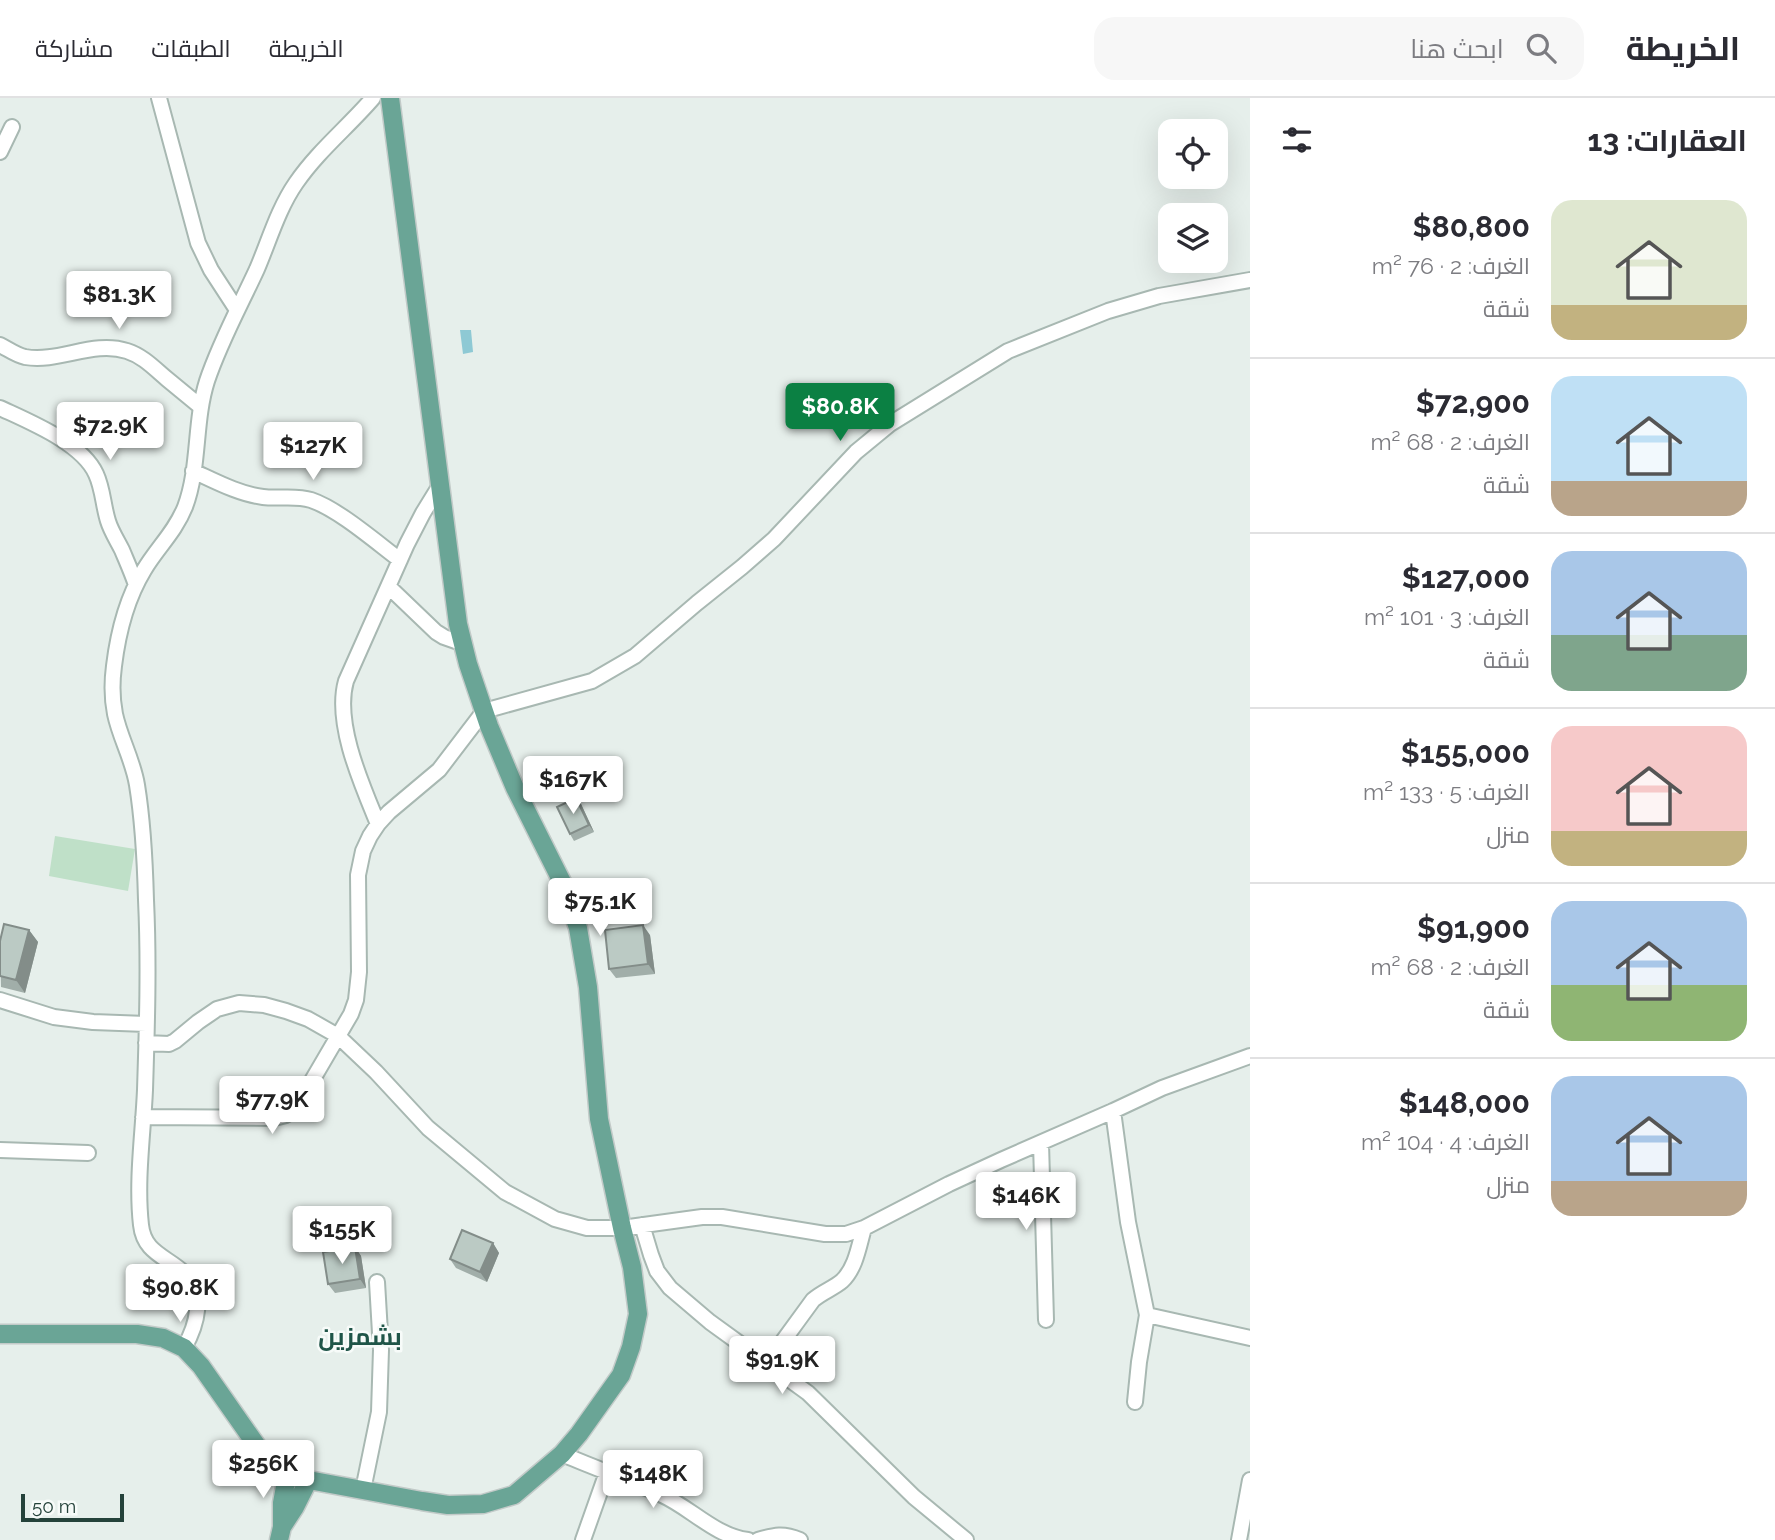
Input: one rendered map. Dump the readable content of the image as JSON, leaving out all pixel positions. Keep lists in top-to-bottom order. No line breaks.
{"districts":["بشمزين"],"scale_bar":"50 m","page":{"header":"الخريطة","search":"ابحث هنا","nav":["الخريطة","الطبقات","مشاركة"],"heading":"العقارات: 13","list":[{"name":"$80,800","note":"الغرف: 2 · 76 m² · شقة"},{"name":"$72,900","note":"الغرف: 2 · 68 m² · شقة"},{"name":"$127,000","note":"الغرف: 3 · 101 m² · شقة"},{"name":"$155,000","note":"الغرف: 5 · 133 m² · منزل"},{"name":"$91,900","note":"الغرف: 2 · 68 m² · شقة"},{"name":"$148,000","note":"الغرف: 4 · 104 m² · منزل"}],"price":["$81.3K","$80.8K","$72.9K","$127K","$167K","$75.1K","$77.9K","$146K","$155K","$90.8K","$91.9K","$256K","$148K"],"scale":"50 m"}}
